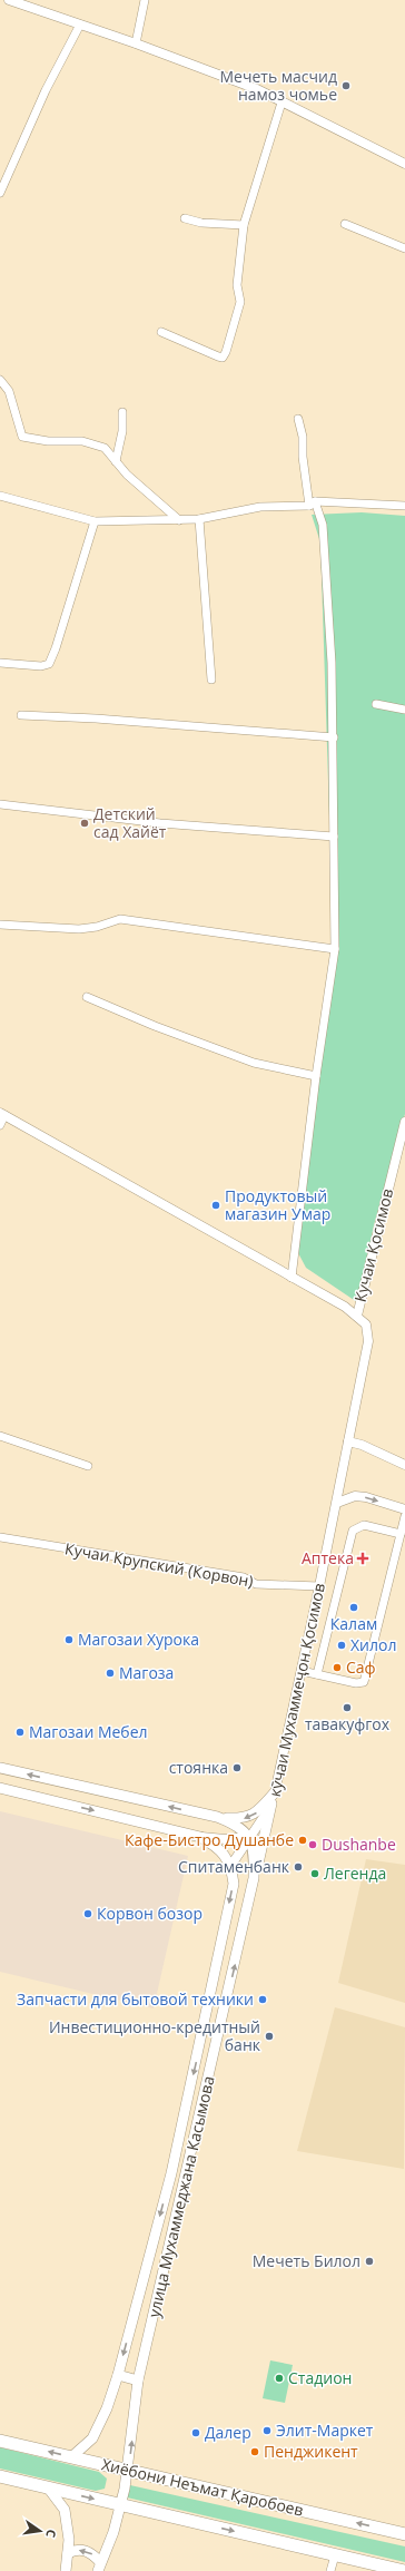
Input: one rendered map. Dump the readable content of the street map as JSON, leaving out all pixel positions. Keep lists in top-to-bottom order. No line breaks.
{"streets":{"highway":["Хиёбони Неъмат Қаробоев"],"main road":["улица Мухаммеджана Касымова"],"street":["Кучаи Қосимов","Кучаи Крупский (Корвон)","кӯчаи Мухаммеҷон Қосимов"]},"crossings":[["Кучаи Қосимов","кӯчаи Мухаммеҷон Қосимов"],["Кучаи Крупский (Корвон)","кӯчаи Мухаммеҷон Қосимов"],["кӯчаи Мухаммеҷон Қосимов","улица Мухаммеджана Касымова"],["улица Мухаммеджана Касымова","Хиёбони Неъмат Қаробоев"]],"places":{"other":["Мечеть масчид намоз чомье","Детский сад Хайёт","Продуктовый магазин Умар","Калам","Магозаи Хурока","Хилол","Саф","Магоза","тавакуфгох","Магозаи Мебел","стоянка","Кафе-Бистро Душанбе","Dushanbe","Спитаменбанк","Легенда","Корвон бозор","Запчасти для бытовой техники","Инвестиционно-кредитный банк","Мечеть Билол","Стадион","Элит-Маркет","Далер","Пенджикент"],"health":["Аптека"]},"north":"right"}
